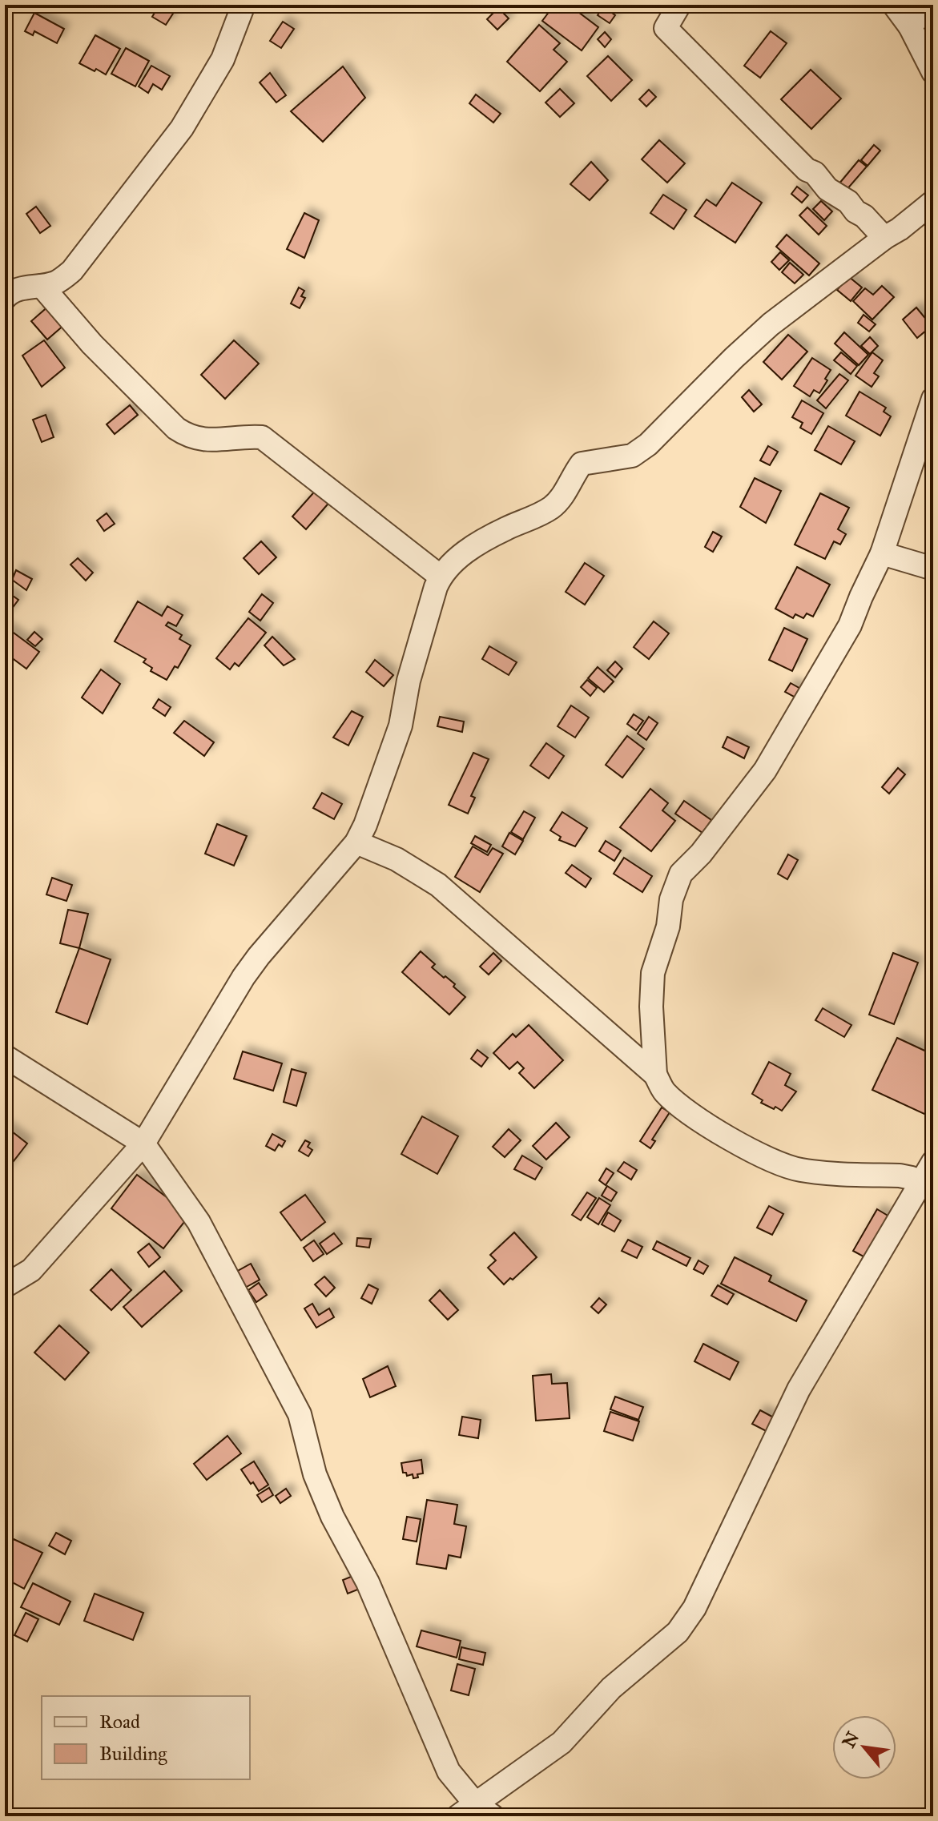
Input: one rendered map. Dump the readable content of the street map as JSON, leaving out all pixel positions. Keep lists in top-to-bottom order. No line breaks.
{"legend":["Road","Building"],"north":"top left"}
